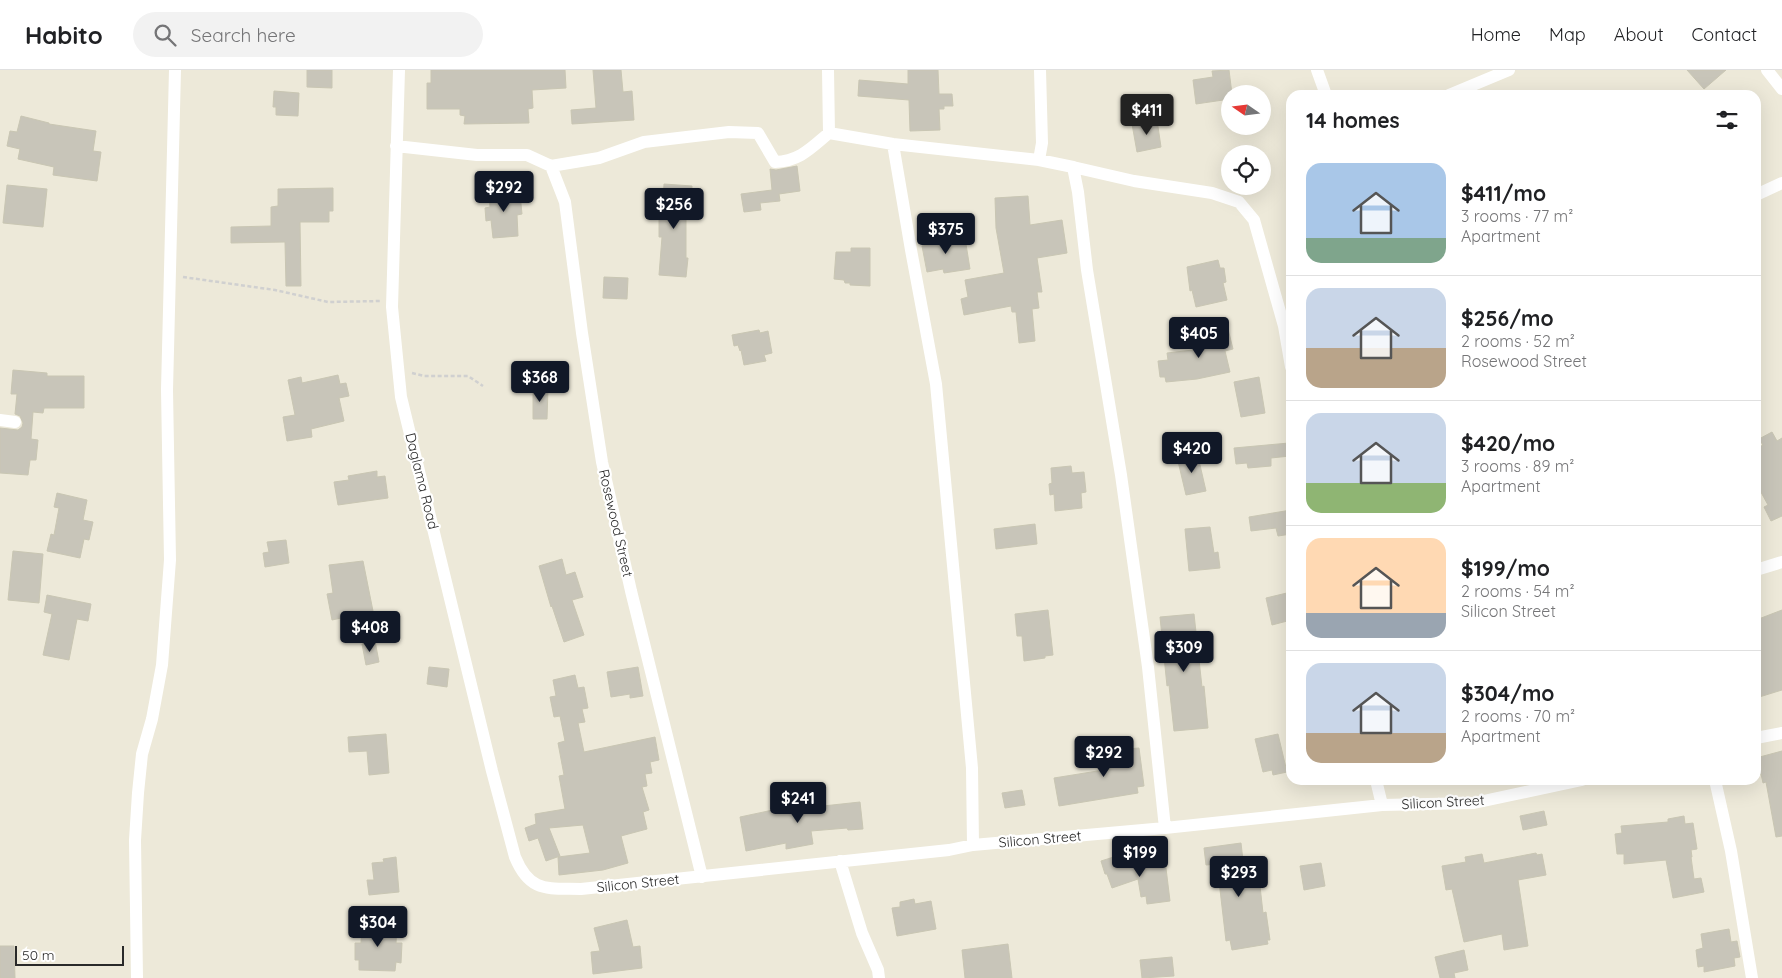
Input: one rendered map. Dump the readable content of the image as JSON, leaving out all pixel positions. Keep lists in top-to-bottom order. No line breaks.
{"streets":{"street":["Daglama Road","Rosewood Street","Silicon Street"]},"crossings":[["Daglama Road","Silicon Street"],["Rosewood Street","Silicon Street"]],"scale_bar":"50 m","north":"left","page":{"header":"Habito","search":"Search here","nav":["Home","Map","About","Contact"],"heading":"14 homes","price":["$411","$292","$256","$375","$405","$368","$420","$408","$309","$292","$241","$199","$293","$304"],"list":[{"name":"$411/mo","note":"3 rooms · 77 m² · Apartment"},{"name":"$256/mo","note":"2 rooms · 52 m² · Rosewood Street"},{"name":"$420/mo","note":"3 rooms · 89 m² · Apartment"},{"name":"$199/mo","note":"2 rooms · 54 m² · Silicon Street"},{"name":"$304/mo","note":"2 rooms · 70 m² · Apartment"}],"scale":"50 m"}}
